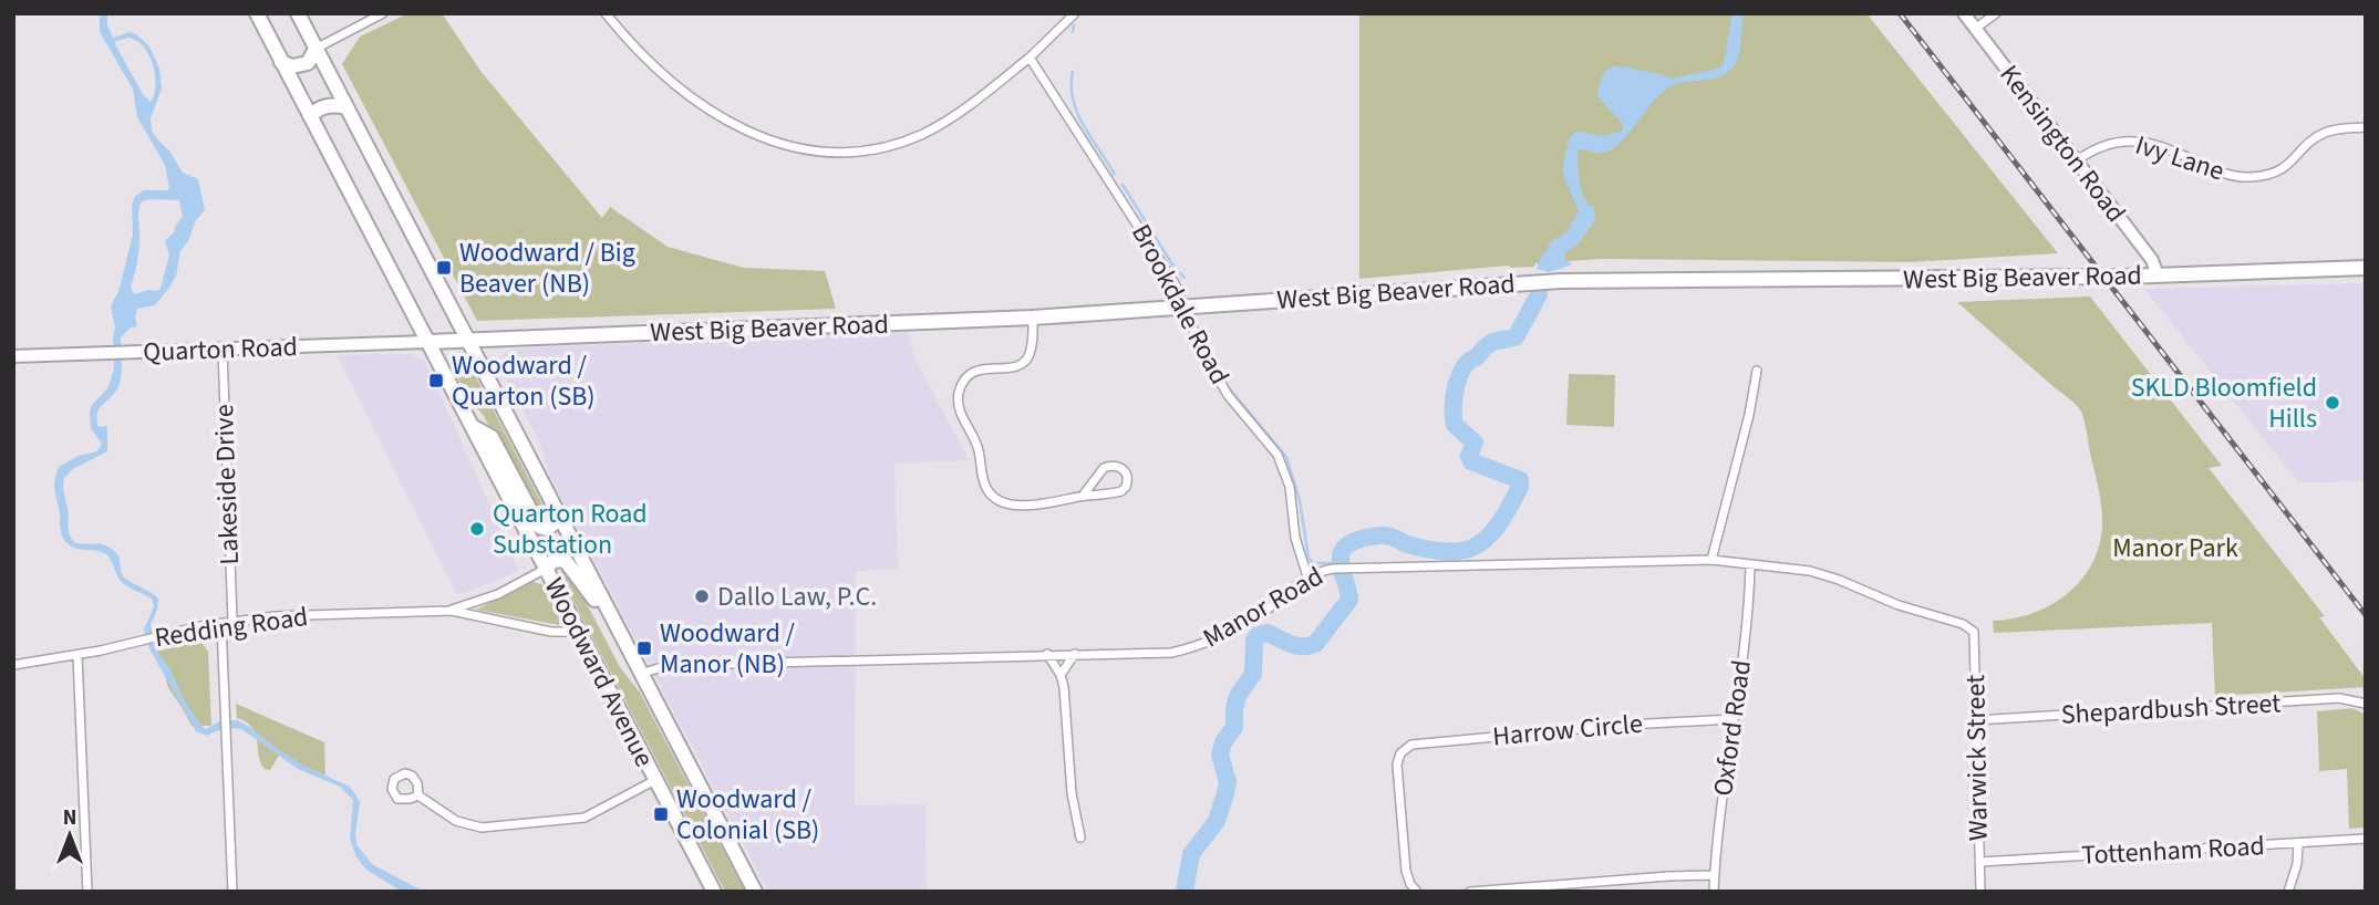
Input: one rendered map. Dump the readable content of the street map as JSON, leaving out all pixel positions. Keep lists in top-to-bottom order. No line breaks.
{"streets":{"main road":["West Big Beaver Road","Woodward Avenue"],"street":["Kensington Road","Ivy Lane","Brookdale Road","Quarton Road","Lakeside Drive","Manor Road","Redding Road","Shepardbush Street","Oxford Road","Harrow Circle","Warwick Street","Tottenham Road"]},"crossings":[["Kensington Road","Ivy Lane"],["Kensington Road","West Big Beaver Road"],["West Big Beaver Road","Brookdale Road"],["West Big Beaver Road","Quarton Road"],["West Big Beaver Road","Woodward Avenue"],["Brookdale Road","Manor Road"],["Quarton Road","Lakeside Drive"],["Quarton Road","Woodward Avenue"],["Lakeside Drive","Redding Road"],["Manor Road","Woodward Avenue"],["Manor Road","Oxford Road"],["Manor Road","Warwick Street"],["Redding Road","Woodward Avenue"],["Shepardbush Street","Warwick Street"],["Oxford Road","Harrow Circle"],["Warwick Street","Tottenham Road"]],"parks":["Manor Park"],"places":{"transit":["Woodward / Big Beaver (NB)","Woodward / Quarton (SB)","Woodward / Manor (NB)","Woodward / Colonial (SB)"],"other":["SKLD Bloomfield Hills","Quarton Road Substation","Dallo Law, P.C."]},"north":"top"}
